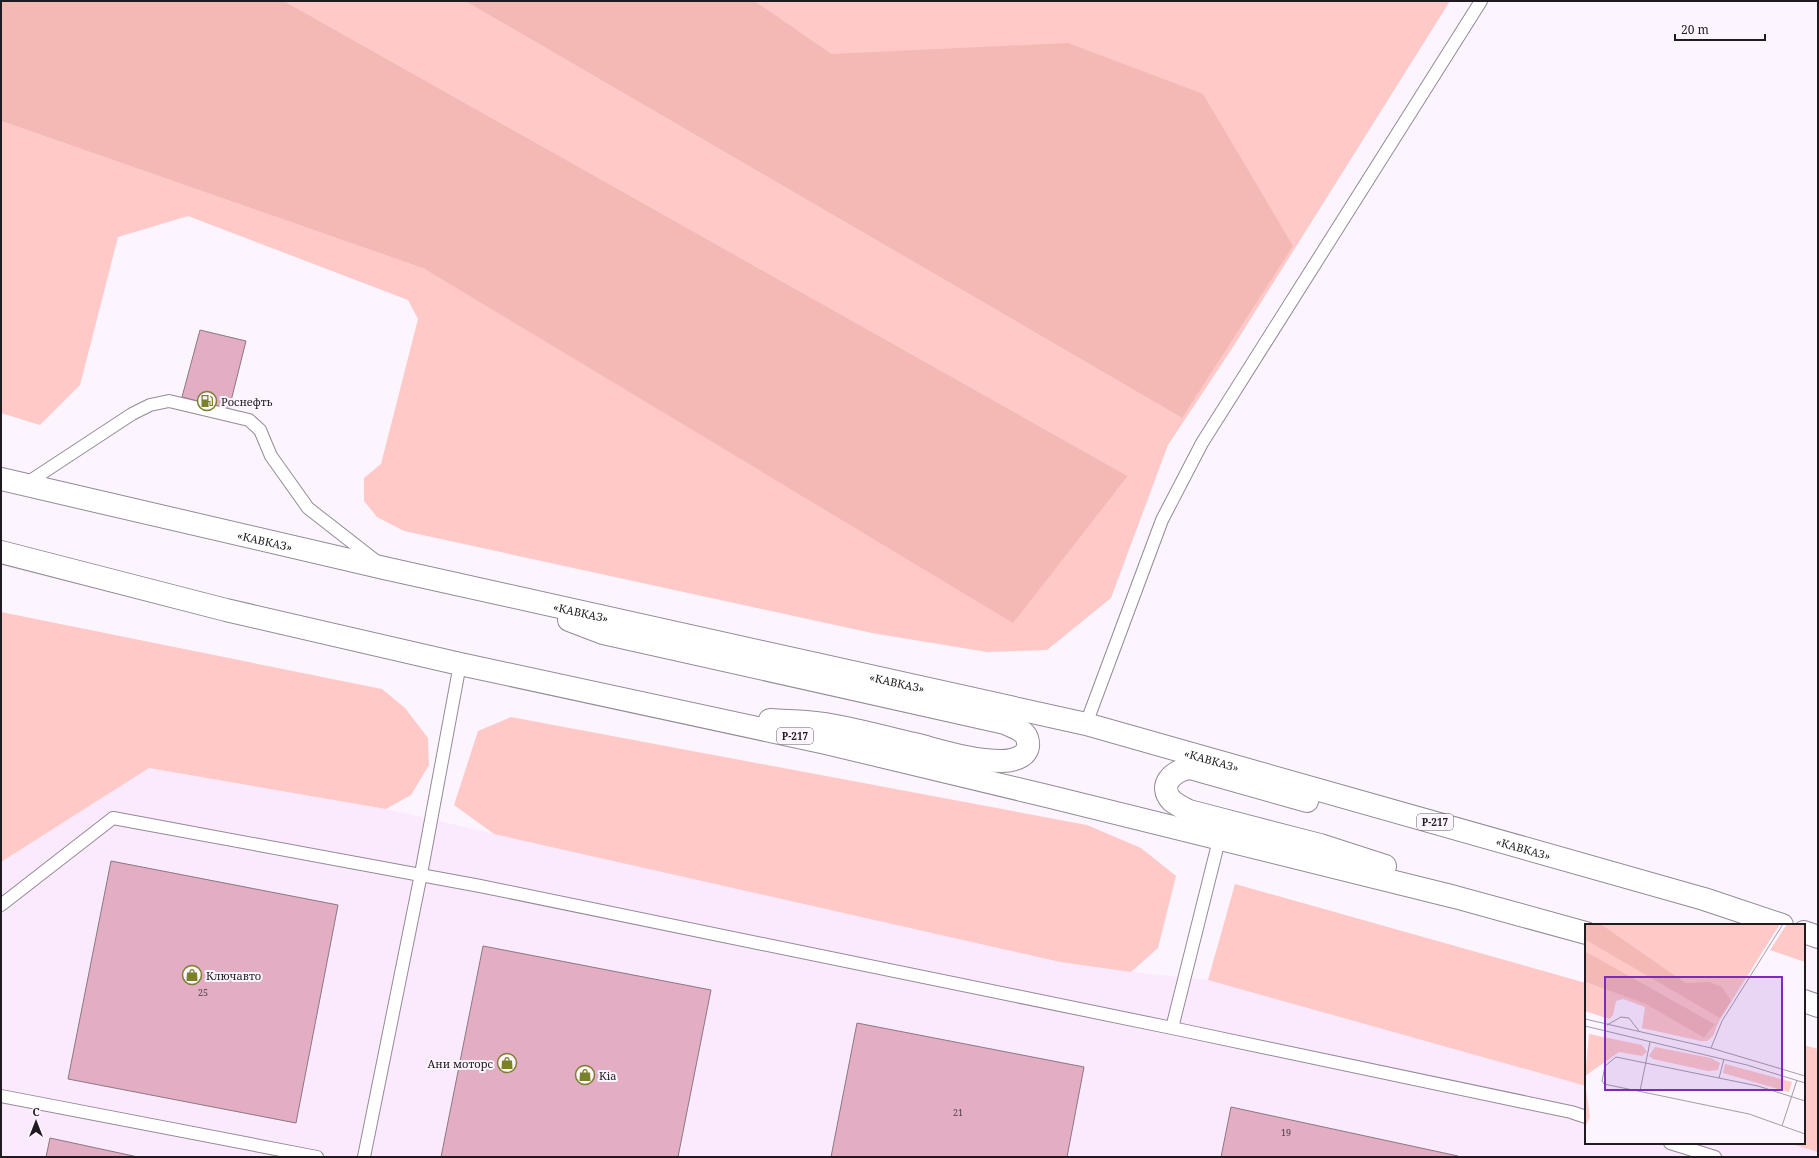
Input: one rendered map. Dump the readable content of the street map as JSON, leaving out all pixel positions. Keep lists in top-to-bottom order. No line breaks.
{"streets":{"highway":["«КАВКАЗ»","Р-217"]},"places":{"fuel station":["Роснефть"],"shop":["Ключавто","Ани моторс","Kia"]},"house_numbers":["25","21","19"],"scale_bar":"20 m","north":"top"}
